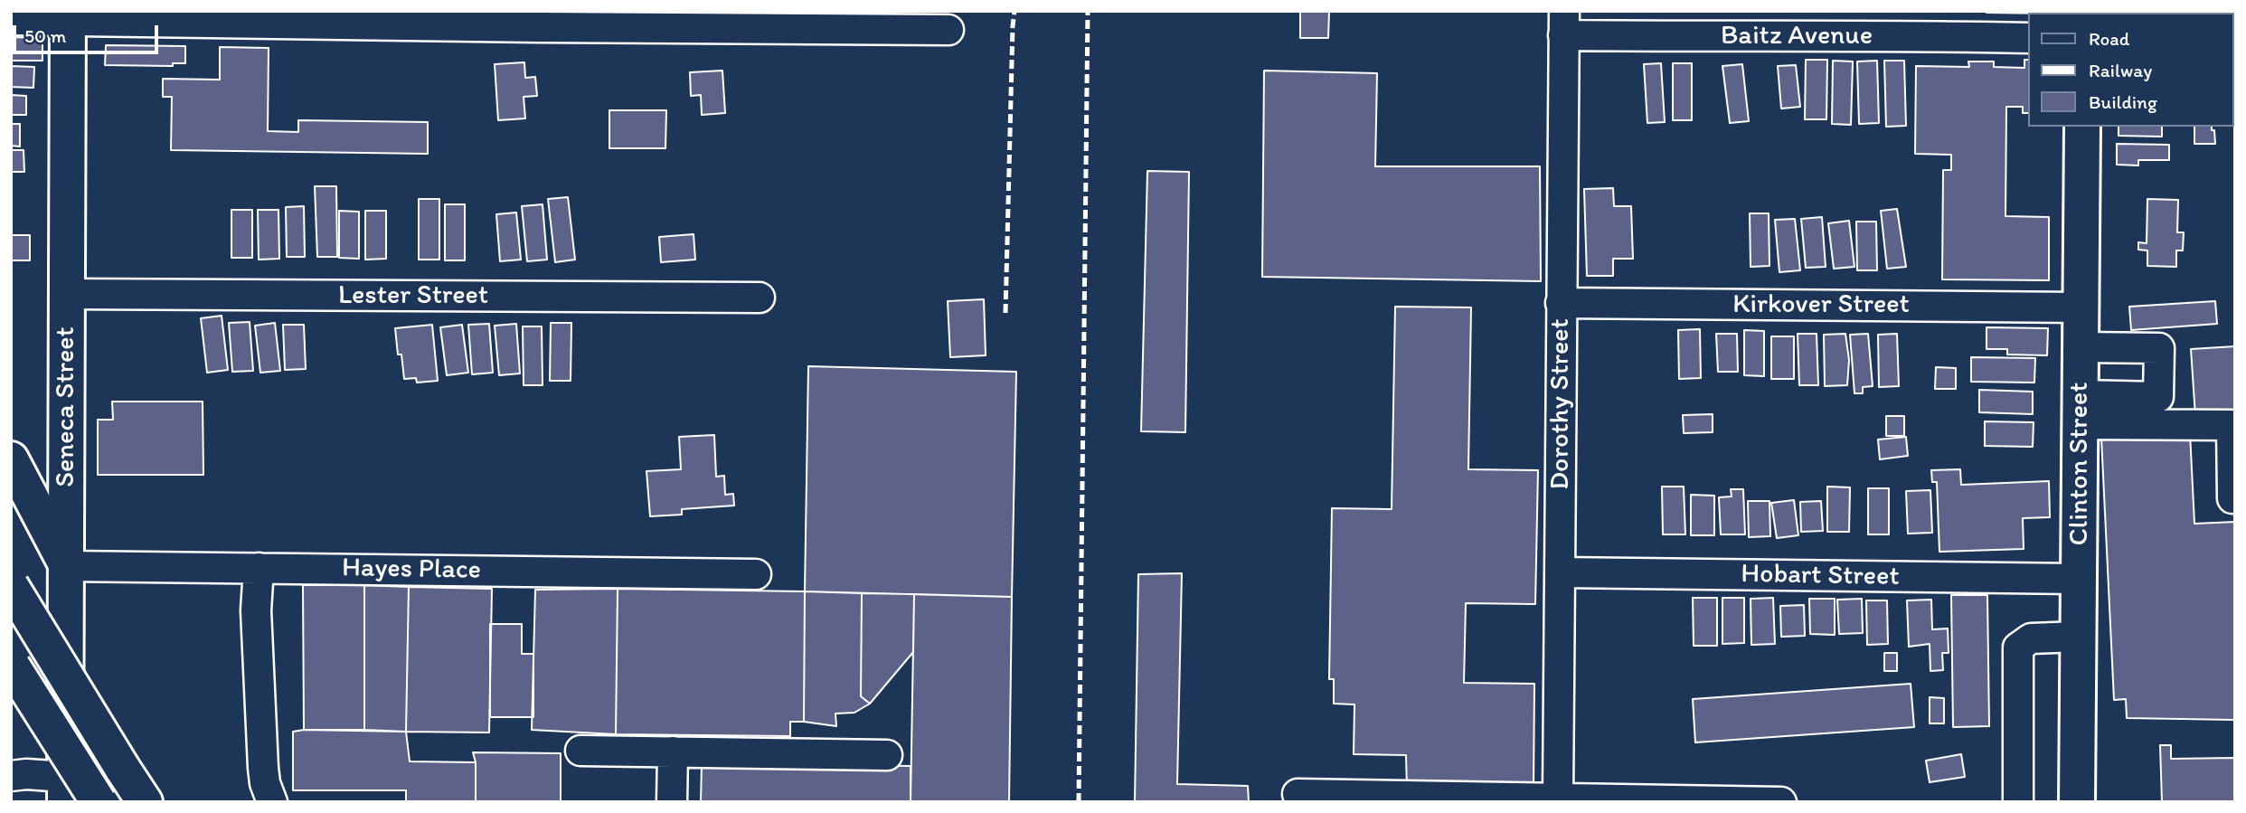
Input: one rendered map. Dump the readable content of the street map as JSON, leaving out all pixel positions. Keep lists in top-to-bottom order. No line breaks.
{"streets":{"main road":["Seneca Street","Clinton Street"],"street":["Baitz Avenue","Lester Street","Kirkover Street","Dorothy Street","Hayes Place","Hobart Street"]},"crossings":[["Baitz Avenue","Dorothy Street"],["Lester Street","Seneca Street"],["Kirkover Street","Dorothy Street"],["Kirkover Street","Clinton Street"],["Dorothy Street","Hobart Street"],["Seneca Street","Hayes Place"],["Clinton Street","Hobart Street"]],"legend":["Road","Railway","Building"],"scale_bar":"50 m"}
